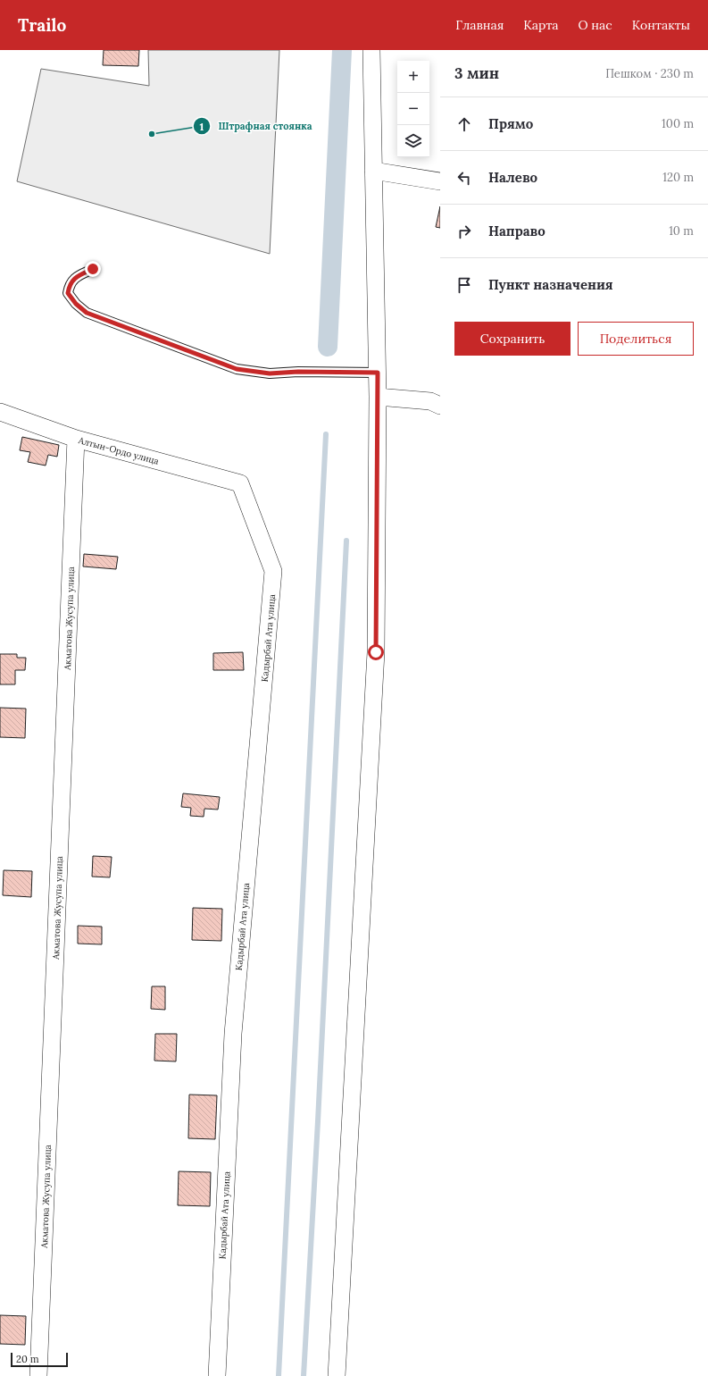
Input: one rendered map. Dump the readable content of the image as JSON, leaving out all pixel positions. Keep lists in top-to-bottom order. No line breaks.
{"streets":{"street":["Алтын-Ордо улица","Акматова Жусупа улица","Кадырбай Ата улица"]},"crossings":[["Алтын-Ордо улица","Акматова Жусупа улица"],["Алтын-Ордо улица","Кадырбай Ата улица"]],"places":["Штрафная стоянка"],"scale_bar":"20 m","page":{"header":"Trailo","nav":["Главная","Карта","О нас","Контакты"],"heading":["3 мин","Пешком · 230 m"],"map_buttons":["+","−"],"list":[["Прямо","100 m"],["Налево","120 m"],["Направо","10 m"],"Пункт назначения"],"buttons":["Сохранить","Поделиться"],"scale":"20 m"}}
